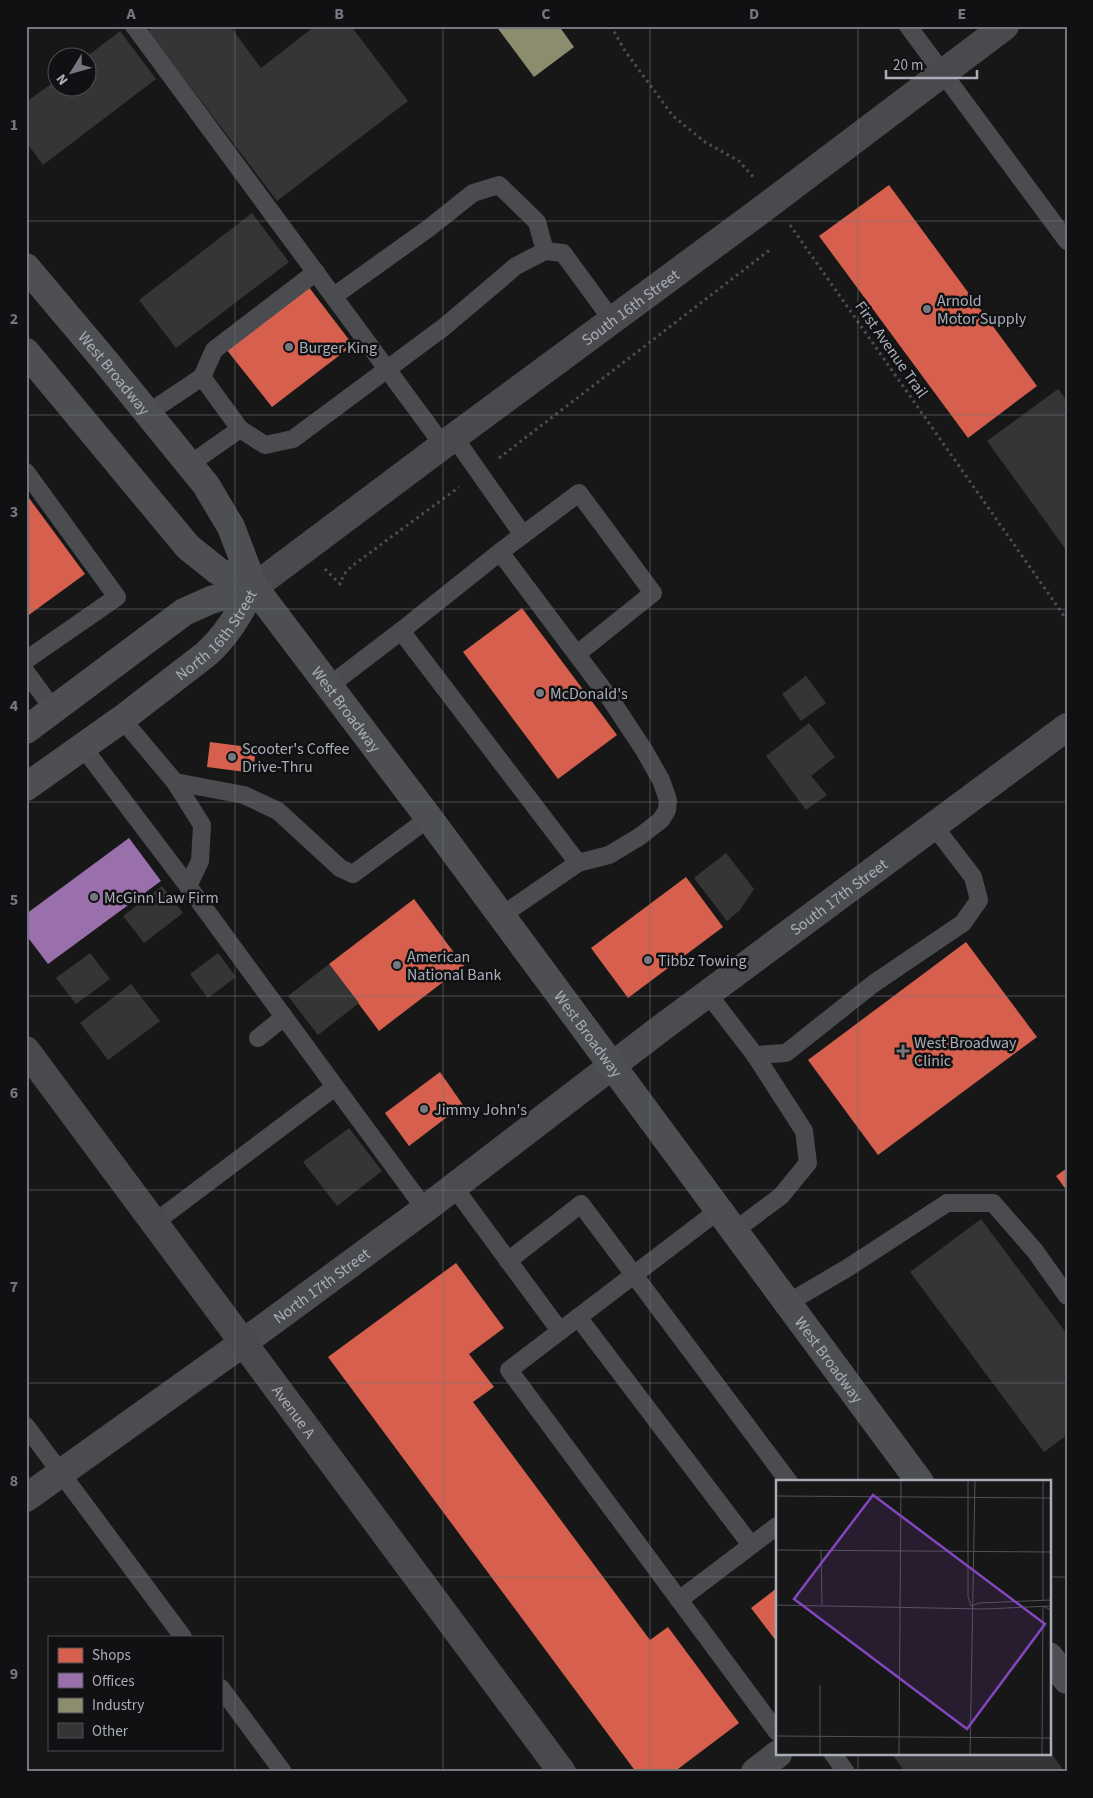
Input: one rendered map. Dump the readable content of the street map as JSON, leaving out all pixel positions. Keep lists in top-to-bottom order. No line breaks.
{"streets":{"main road":["South 16th Street","West Broadway","North 16th Street","Avenue A"],"street":["South 17th Street","North 17th Street"],"path":["First Avenue Trail"]},"crossings":[["South 16th Street","First Avenue Trail"],["South 16th Street","West Broadway"],["South 16th Street","North 16th Street"],["West Broadway","North 16th Street"],["West Broadway","South 17th Street"],["West Broadway","North 17th Street"],["South 17th Street","North 17th Street"],["North 17th Street","Avenue A"]],"places":{"other":["Arnold Motor Supply","Burger King","McDonald's","Scooter's Coffee Drive-Thru","McGinn Law Firm","Tibbz Towing","American National Bank","Jimmy John's"],"health":["West Broadway Clinic"]},"legend":["Shops","Offices","Industry","Other"],"scale_bar":"20 m","north":"bottom left","grid":{"columns":["A","B","C","D","E"],"rows":["1","2","3","4","5","6","7","8","9"]}}
